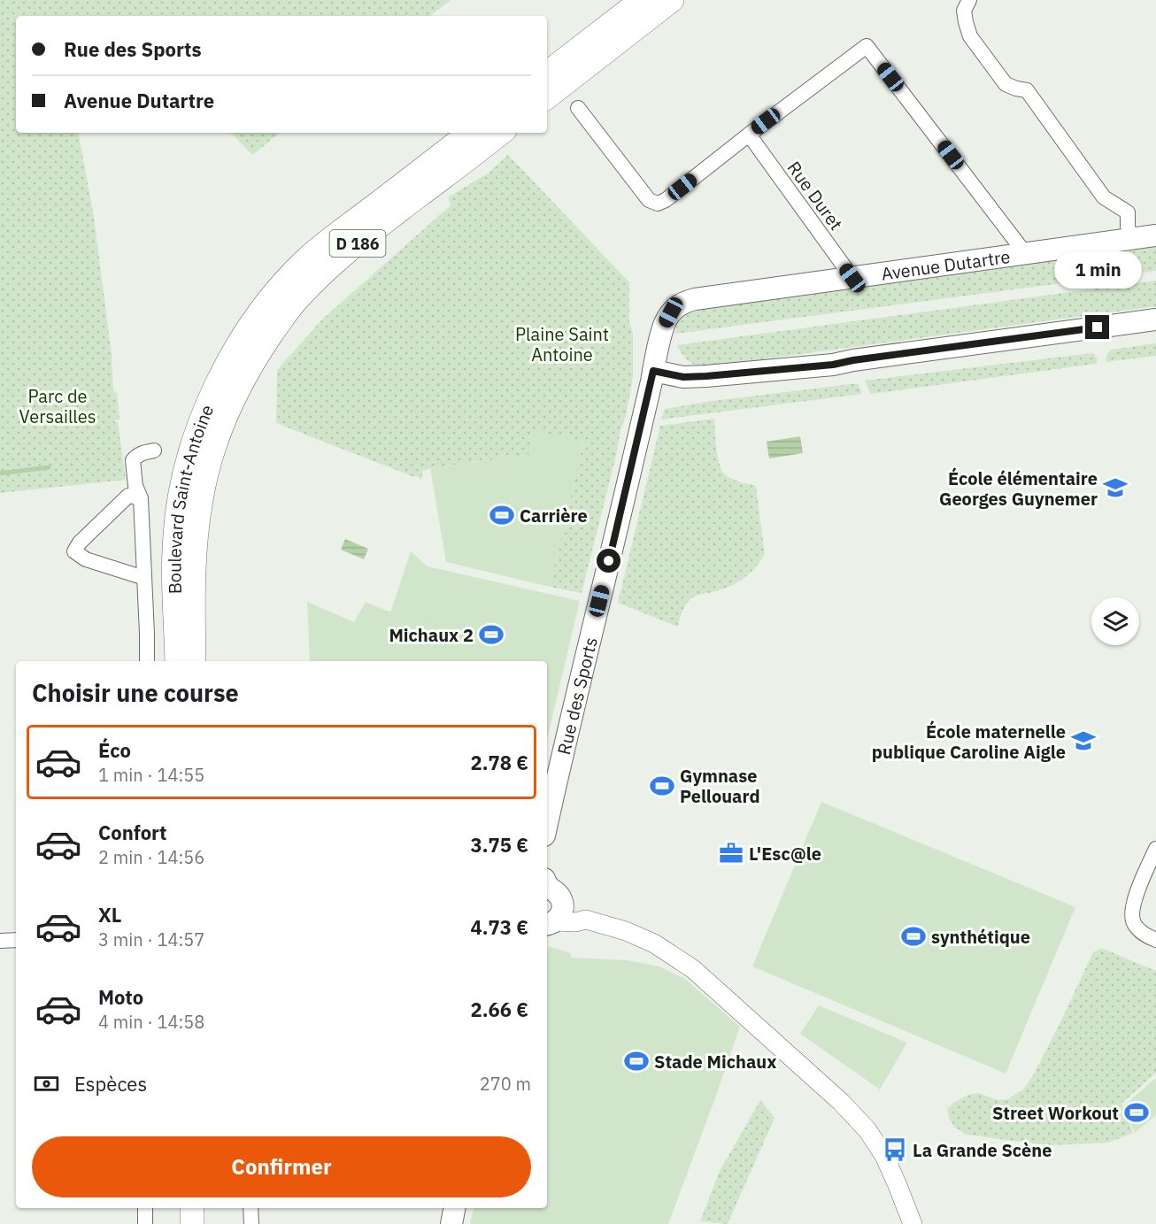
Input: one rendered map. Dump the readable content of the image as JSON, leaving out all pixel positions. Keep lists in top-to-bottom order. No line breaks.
{"streets":{"main road":["D 186","Avenue Dutartre","Boulevard Saint-Antoine","Rue des Sports"],"street":["Rue Duret"]},"crossings":[["Rue Duret","Avenue Dutartre"],["Avenue Dutartre","Rue des Sports"]],"parks":["Plaine Saint Antoine","Parc de Versailles"],"places":{"school or university":["École élémentaire Georges Guynemer","École maternelle publique Caroline Aigle"],"sports":["Carrière","Michaux 2","Gymnase Pellouard","synthétique","Stade Michaux","Street Workout"],"office":["L'Esc@le"],"bus stop":["La Grande Scène"]},"page":{"banner":["Rue des Sports","Avenue Dutartre"],"bubble":"1 min","heading":"Choisir une course","list":[{"name":"Éco","note":"1 min · 14:55","value":"2.78 €"},{"name":"Confort","note":"2 min · 14:56","value":"3.75 €"},{"name":"XL","note":"3 min · 14:57","value":"4.73 €"},{"name":"Moto","note":"4 min · 14:58","value":"2.66 €"}],"pay":["Espèces","270 m"],"buttons":"Confirmer"}}
